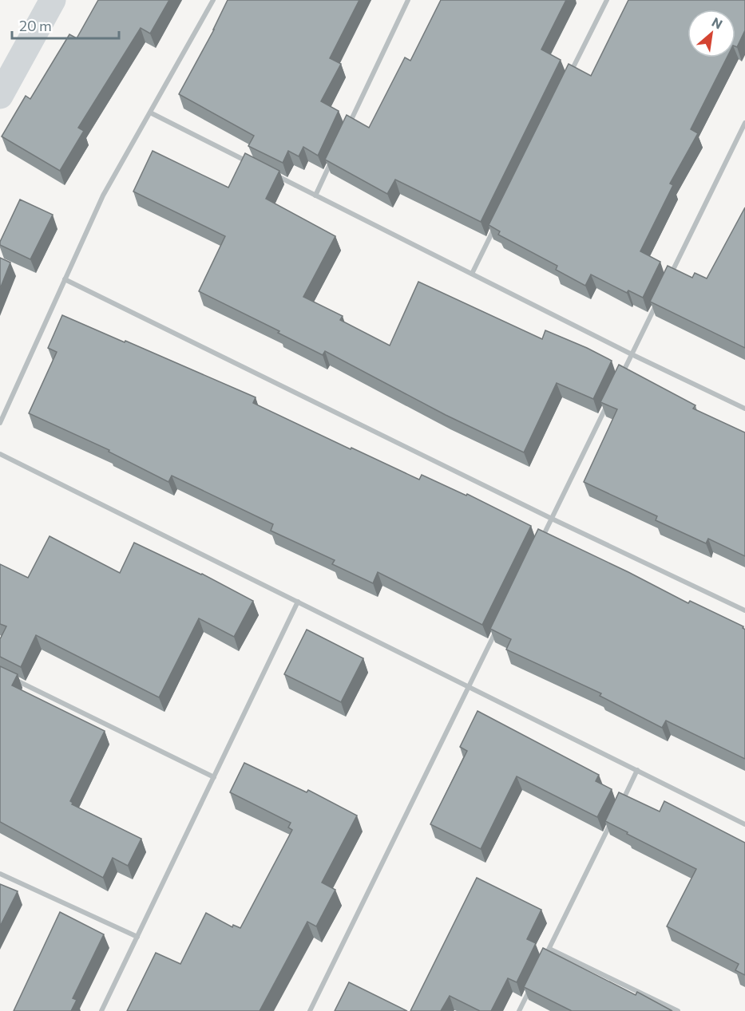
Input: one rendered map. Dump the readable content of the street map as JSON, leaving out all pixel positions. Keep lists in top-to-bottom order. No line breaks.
{"scale_bar":"20 m","north":"top right"}
